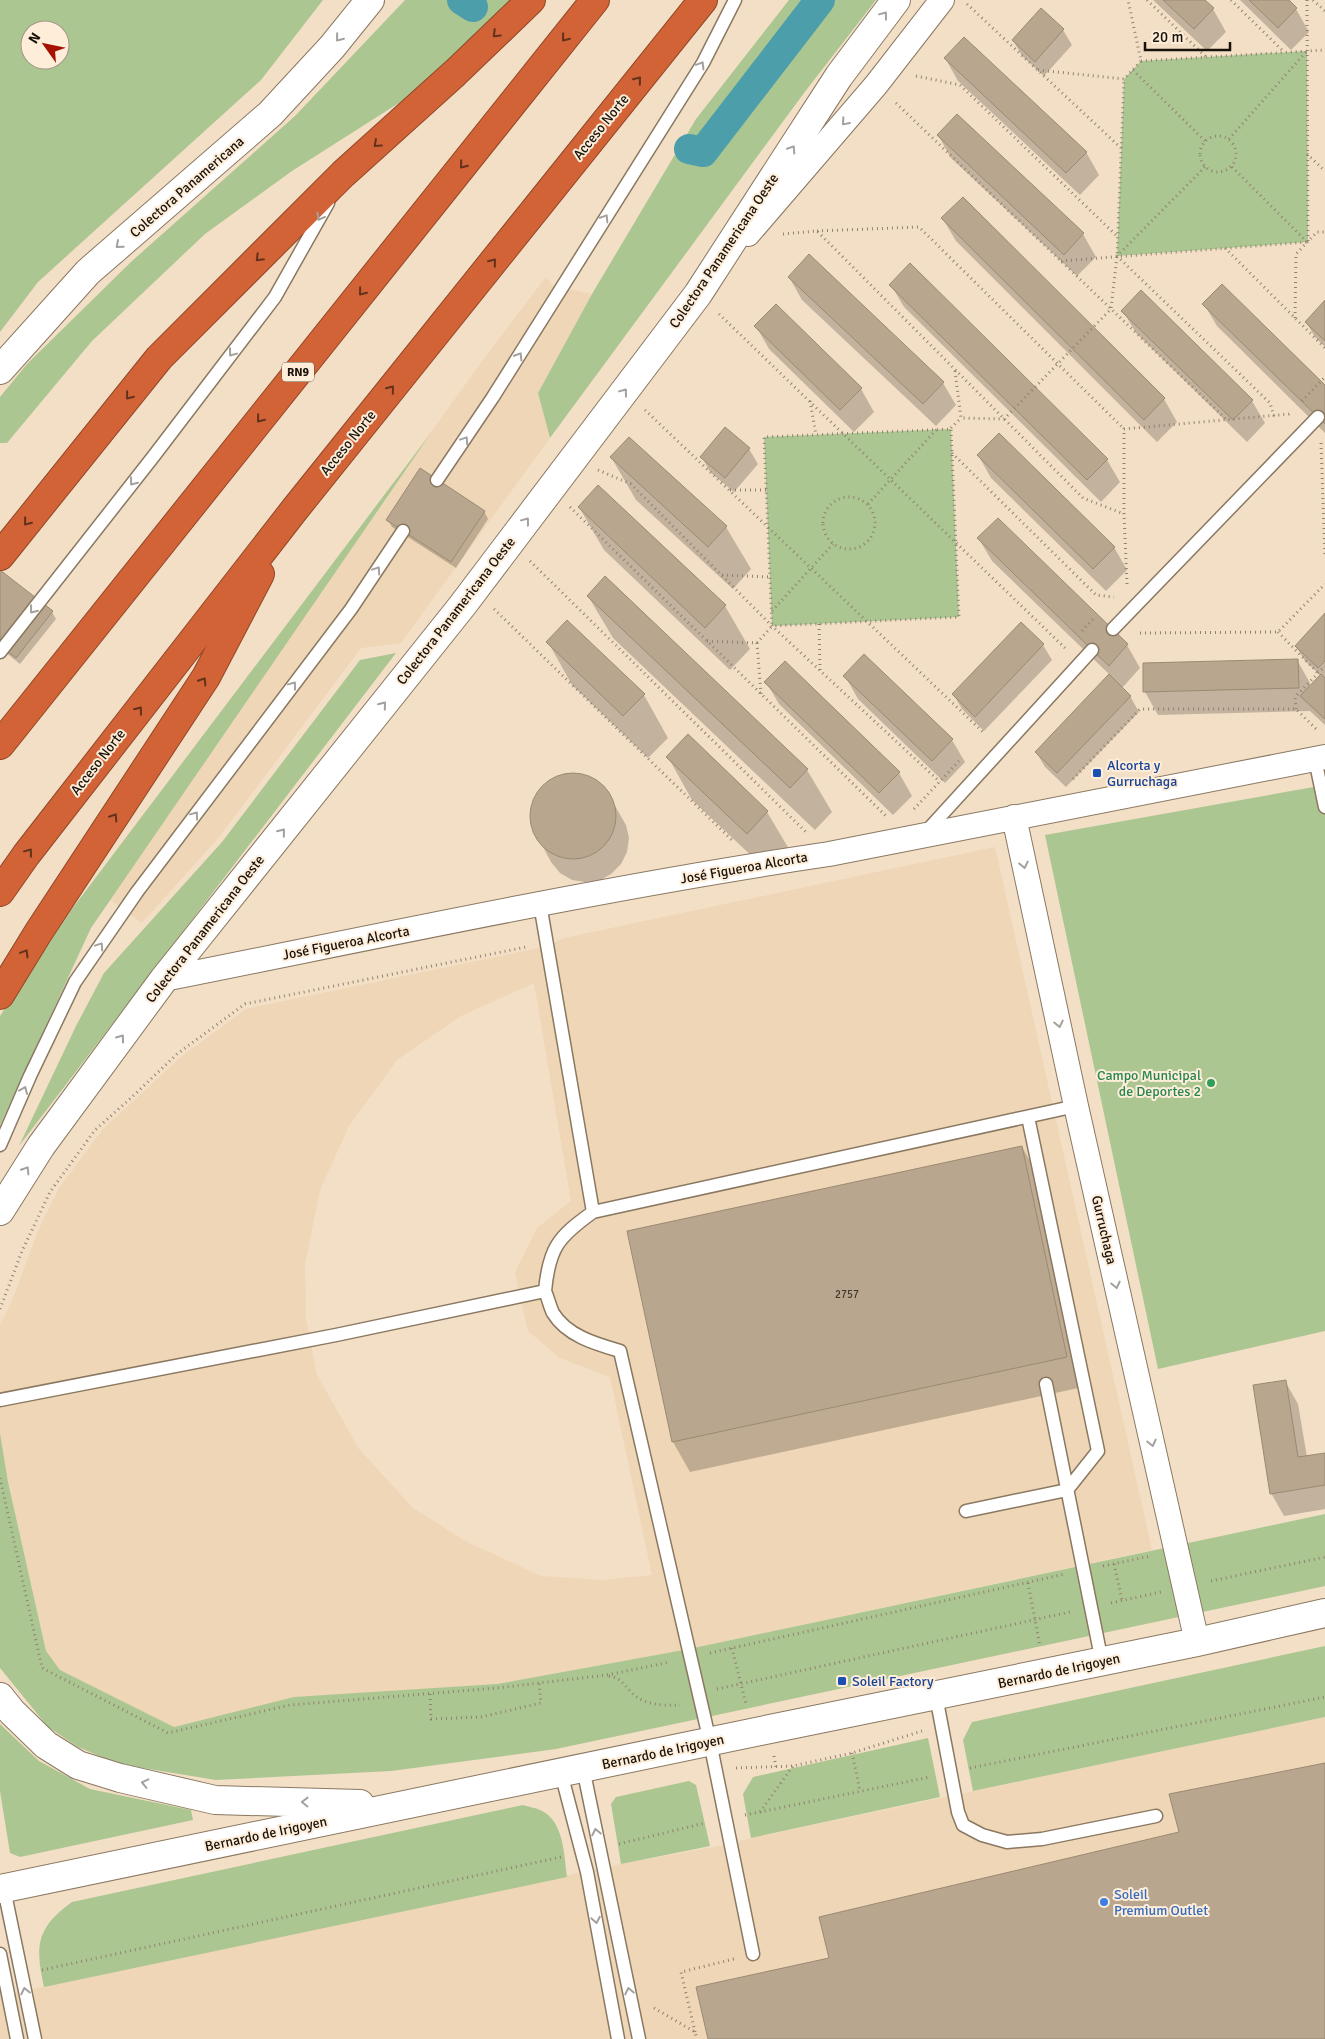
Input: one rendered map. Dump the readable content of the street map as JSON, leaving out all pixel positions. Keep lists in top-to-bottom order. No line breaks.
{"streets":{"highway":["Acceso Norte","RN9"],"street":["Colectora Panamericana","Colectora Panamericana Oeste","José Figueroa Alcorta","Gurruchaga","Bernardo de Irigoyen"]},"crossings":[["Colectora Panamericana Oeste","José Figueroa Alcorta"],["José Figueroa Alcorta","Gurruchaga"],["Gurruchaga","Bernardo de Irigoyen"]],"one_way":["Colectora Panamericana","Colectora Panamericana Oeste","Gurruchaga"],"places":{"transit":["Alcorta y Gurruchaga","Soleil Factory"],"other":["Campo Municipal de Deportes 2","Soleil Premium Outlet"]},"house_numbers":["2757"],"scale_bar":"20 m","north":"top left"}
